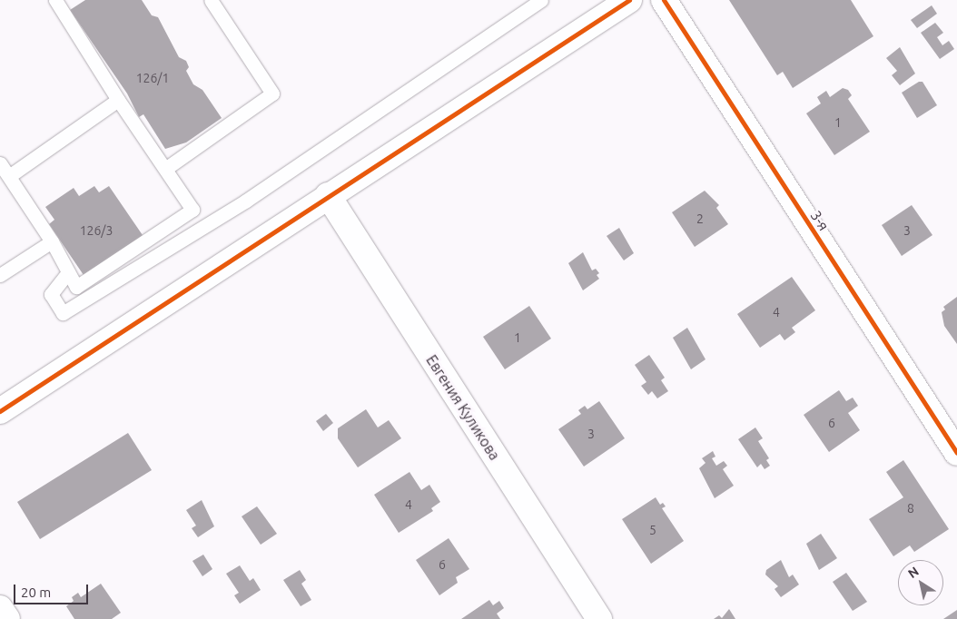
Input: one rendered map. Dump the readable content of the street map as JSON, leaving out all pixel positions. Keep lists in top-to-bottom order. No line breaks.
{"streets":{"street":["3-я","Евгения Куликова"]},"house_numbers":["126/1","1","2","126/3","3","4","1","6","3","4","8","5","6"],"scale_bar":"20 m","north":"top left"}
